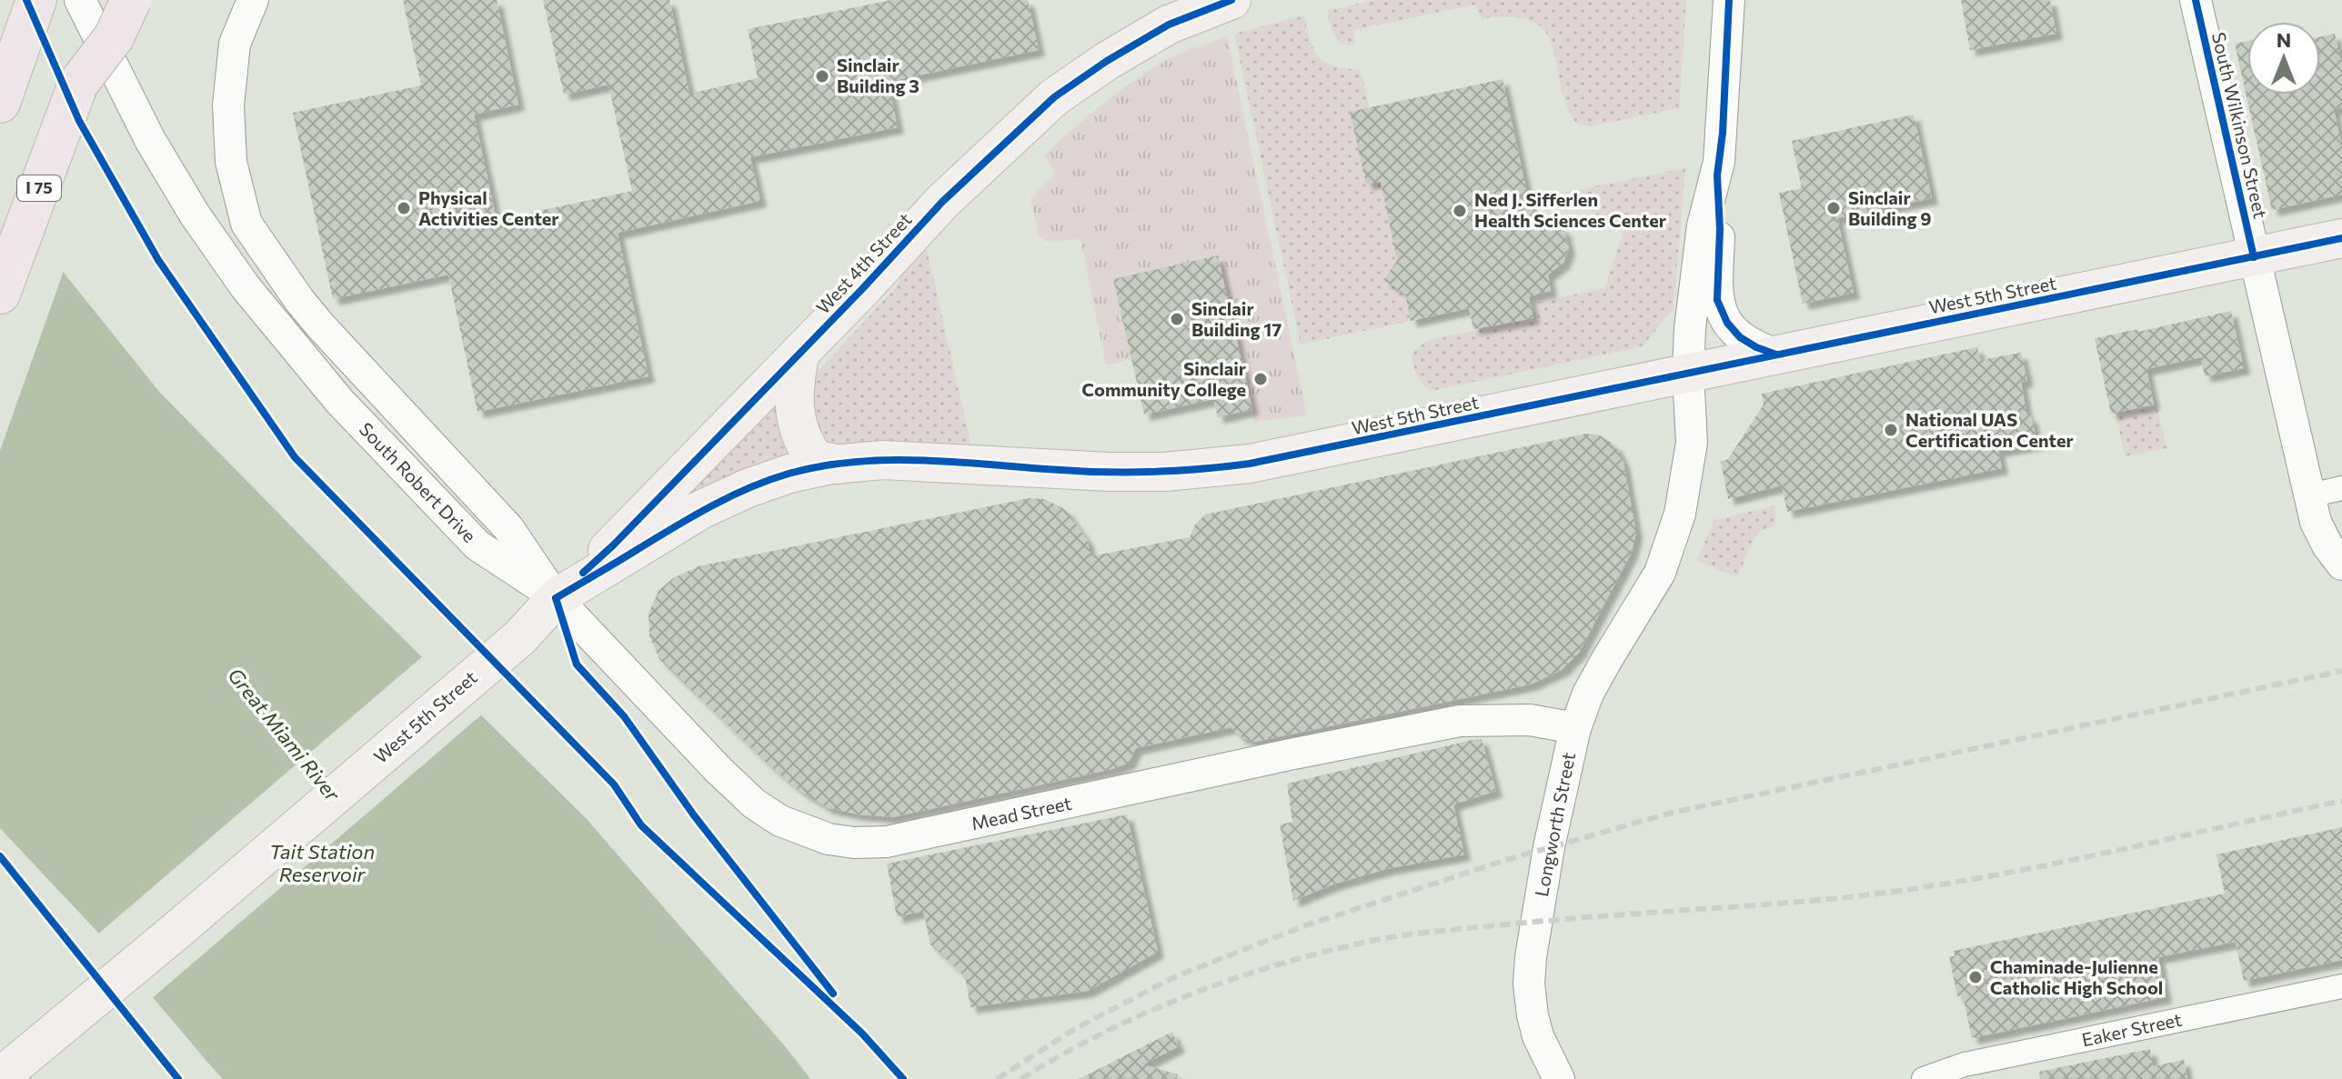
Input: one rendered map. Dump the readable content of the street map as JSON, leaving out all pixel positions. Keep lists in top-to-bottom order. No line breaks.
{"streets":{"highway":["I 75"],"main road":["West 4th Street","West 5th Street"],"street":["South Wilkinson Street","South Robert Drive","Mead Street","Longworth Street","Eaker Street"]},"crossings":[["South Wilkinson Street","West 5th Street"],["West 4th Street","West 5th Street"],["West 4th Street","South Robert Drive"],["West 4th Street","Mead Street"],["West 5th Street","South Robert Drive"],["West 5th Street","Mead Street"],["West 5th Street","Longworth Street"],["South Robert Drive","Mead Street"],["Mead Street","Longworth Street"]],"water":["Great Miami River","Tait Station Reservoir"],"places":["Sinclair Building 3","Physical Activities Center","Sinclair Building 9","Ned J. Sifferlen Health Sciences Center","Sinclair Building 17","Sinclair Community College","National UAS Certification Center","Chaminade-Julienne Catholic High School"],"north":"top"}
